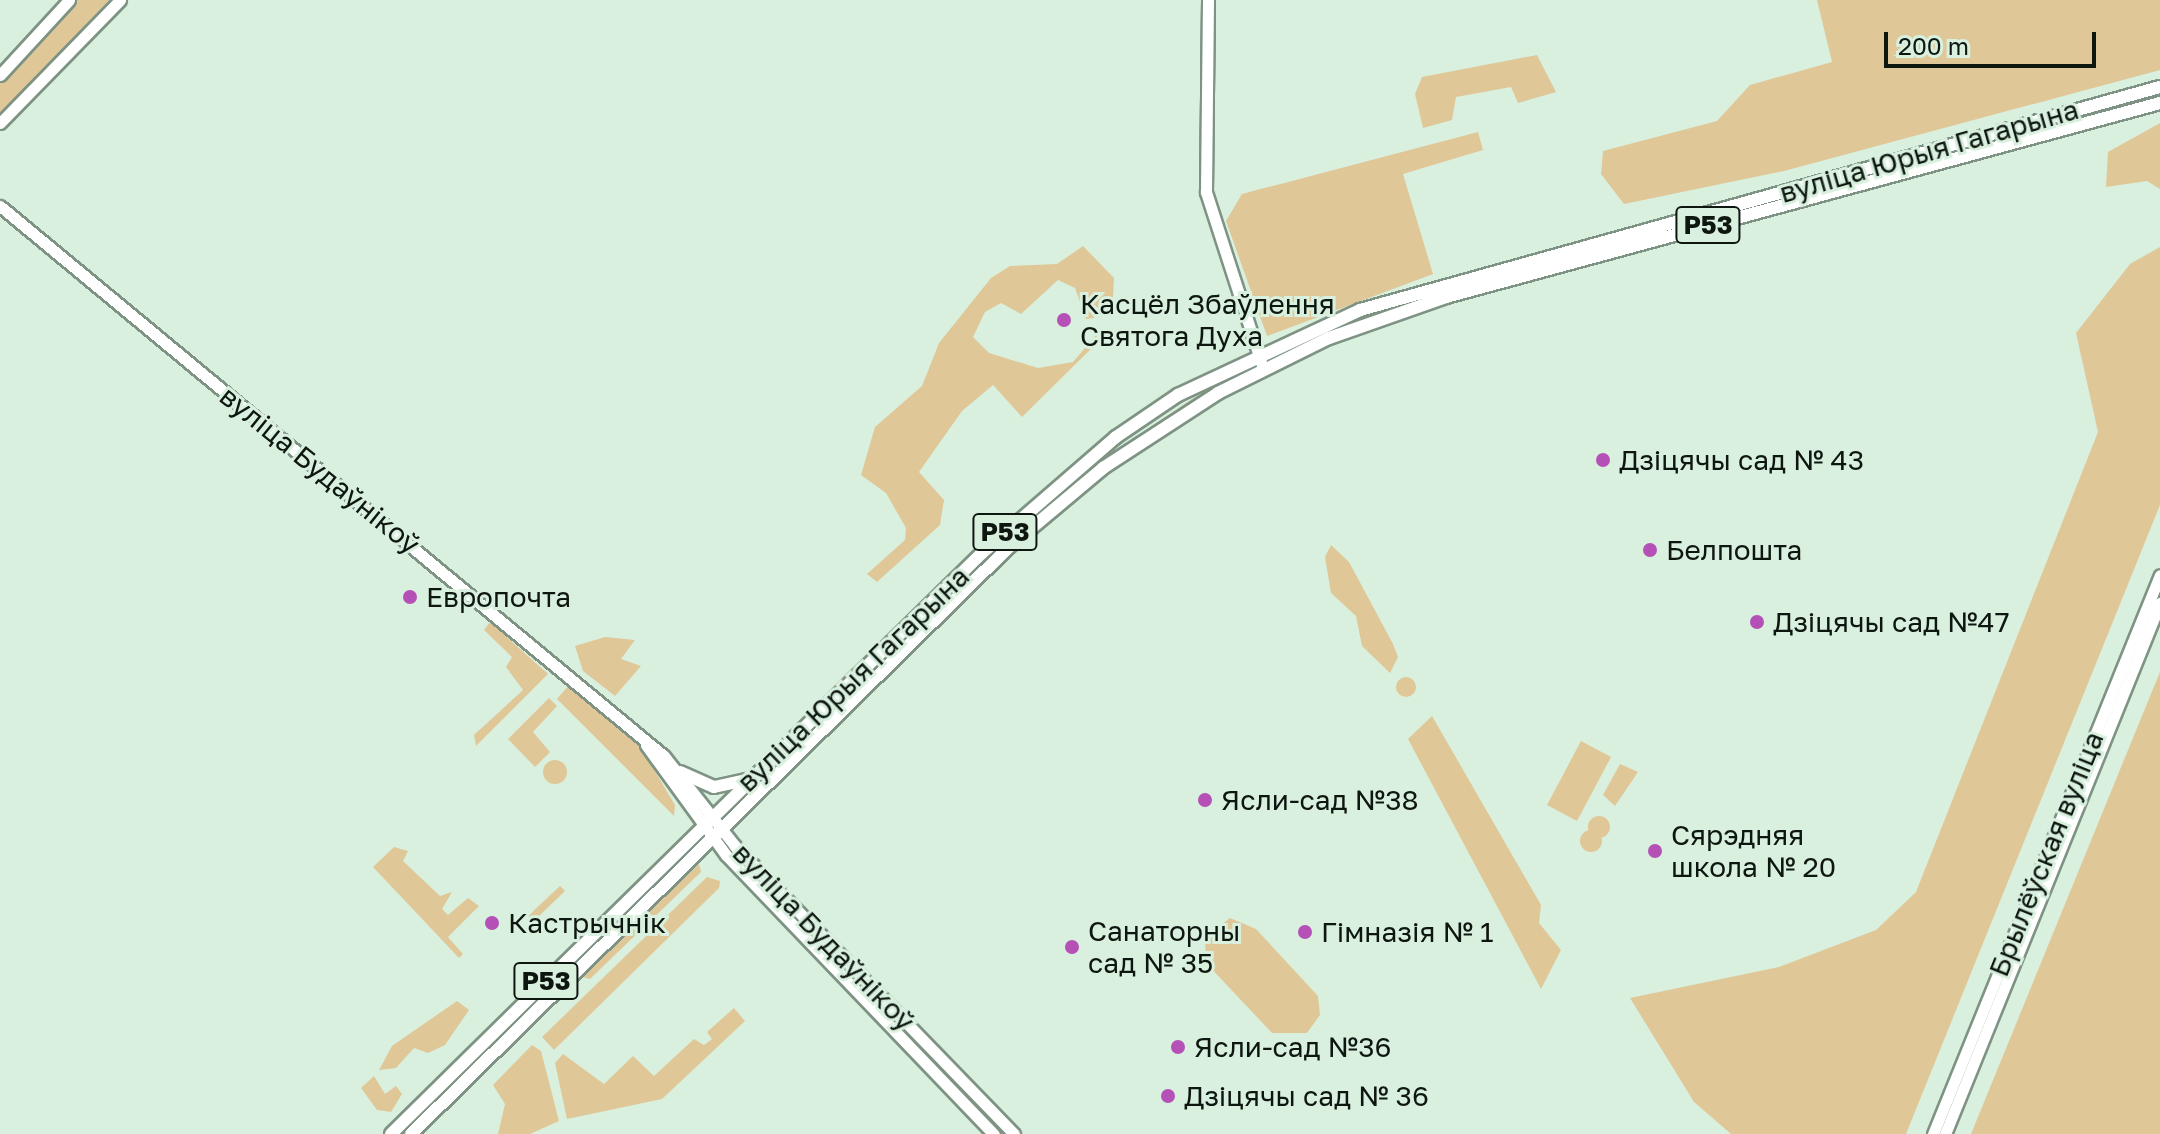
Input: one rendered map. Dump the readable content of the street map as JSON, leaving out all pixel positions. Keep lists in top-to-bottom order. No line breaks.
{"streets":{"main road":["вуліца Юрыя Гагарына","Р53"],"street":["вуліца Будаўнікоў","Брылёўская вуліца"]},"crossings":[["вуліца Юрыя Гагарына","вуліца Будаўнікоў"]],"places":["Касцёл Збаўлення Святога Духа","Дзіцячы сад № 43","Белпошта","Европочта","Дзіцячы сад №47","Ясли-сад №38","Сярэдняя школа № 20","Кастрычнік","Гімназія № 1","Санаторны сад № 35","Ясли-сад №36","Дзіцячы сад № 36"],"scale_bar":"200 m"}
